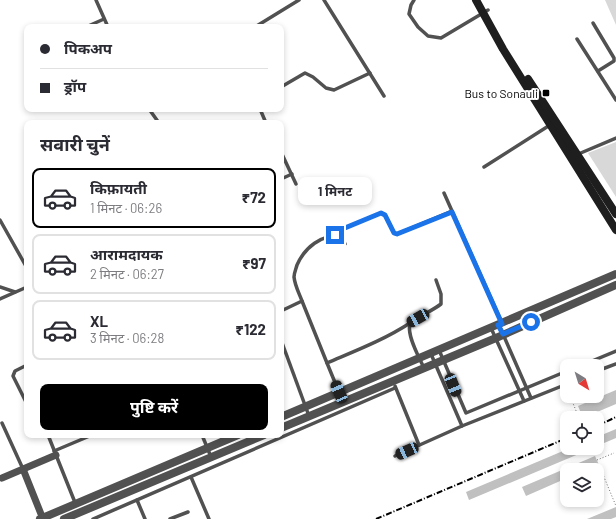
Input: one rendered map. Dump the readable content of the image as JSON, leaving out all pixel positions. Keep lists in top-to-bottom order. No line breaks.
{"places":{"transit":["Bus to Sonauli"]},"north":"bottom right","page":{"banner":["पिकअप","ड्रॉप"],"heading":"सवारी चुनें","list":[{"name":"किफ़ायती","note":"1 मिनट · 06:26","value":"₹72"},{"name":"आरामदायक","note":"2 मिनट · 06:27","value":"₹97"},{"name":"XL","note":"3 मिनट · 06:28","value":"₹122"}],"bubble":"1 मिनट","buttons":"पुष्टि करें"}}
